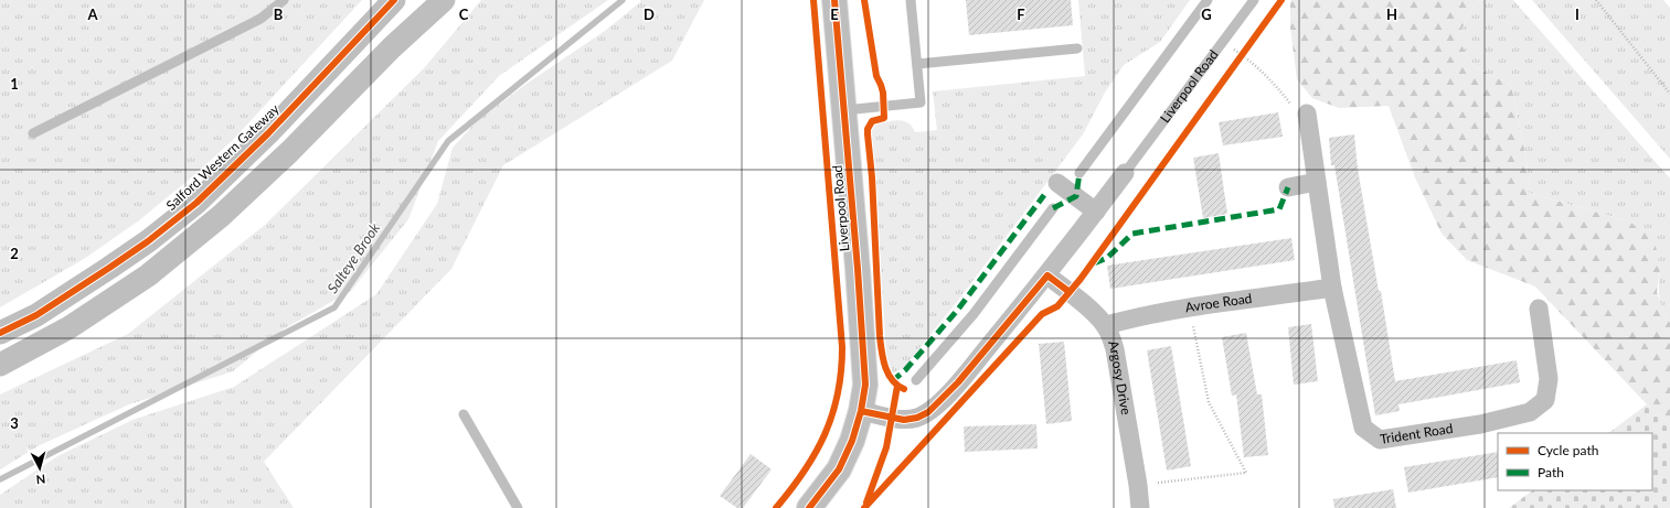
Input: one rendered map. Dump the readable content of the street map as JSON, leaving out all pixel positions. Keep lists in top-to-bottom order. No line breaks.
{"streets":{"highway":["Liverpool Road"],"street":["Salford Western Gateway","Avroe Road","Argosy Drive","Trident Road"]},"crossings":[["Avroe Road","Argosy Drive"],["Avroe Road","Trident Road"]],"water":["Salteye Brook"],"legend":["Cycle path","Path"],"north":"bottom","grid":{"columns":["A","B","C","D","E","F","G","H","I"],"rows":["1","2","3"]}}
